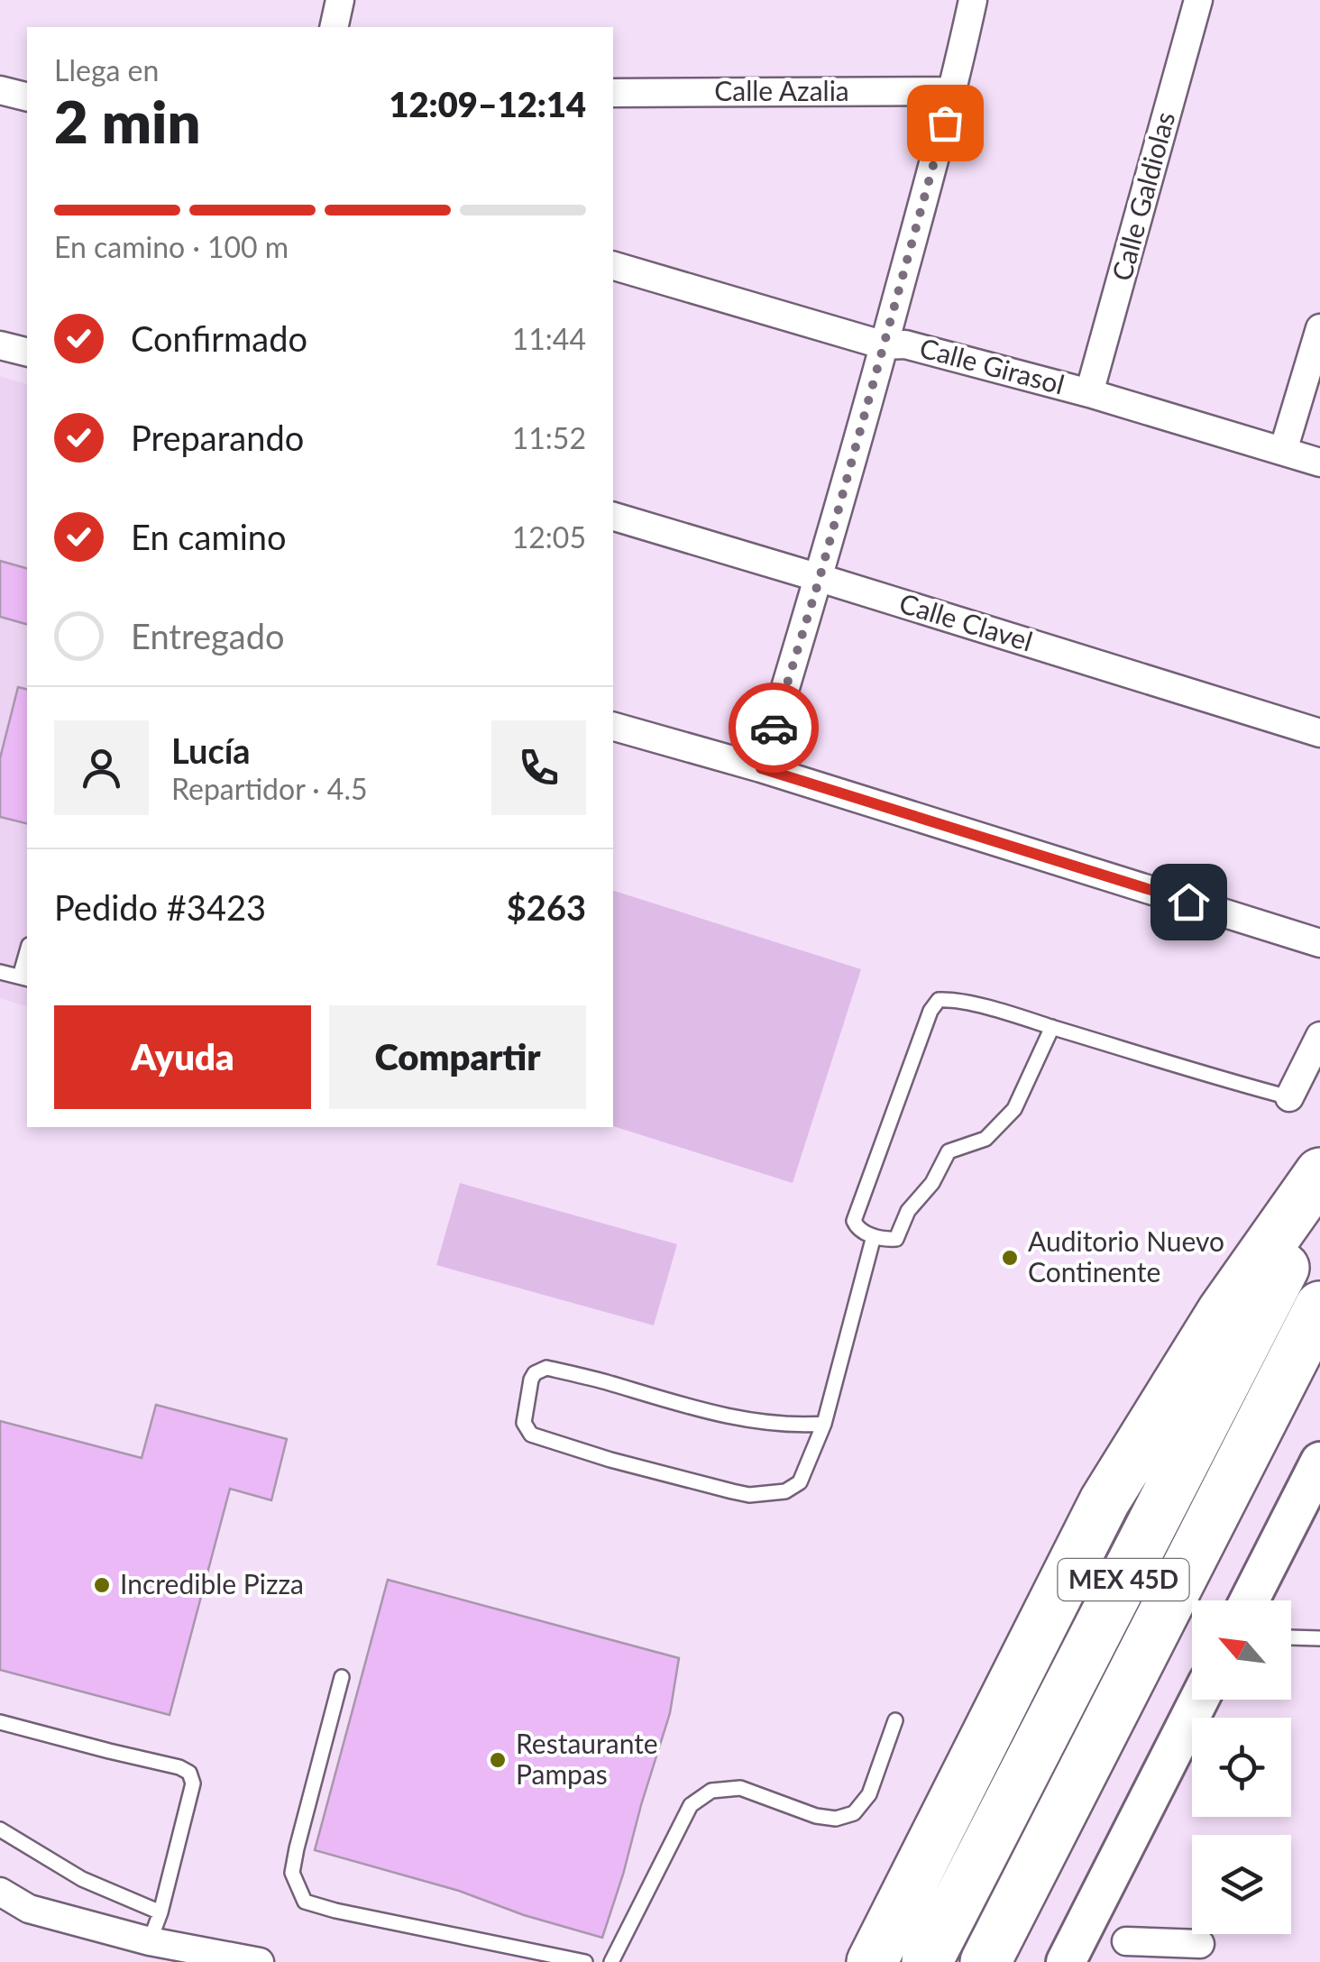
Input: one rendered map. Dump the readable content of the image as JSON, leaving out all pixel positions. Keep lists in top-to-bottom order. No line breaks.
{"streets":{"highway":["MEX 45D"],"street":["Calle Azalia","Calle Galdiolas","Calle Girasol","Calle Clavel"]},"crossings":[["Calle Galdiolas","Calle Girasol"]],"places":["Auditorio Nuevo Continente","Incredible Pizza","Restaurante Pampas"],"north":"top left","page":{"heading":["2 min","Llega en","12:09–12:14"],"panel":["Lucía","Repartidor · 4.5","Pedido #3423","$263"],"bar":"En camino · 100 m","list":[["Confirmado","11:44"],["Preparando","11:52"],["En camino","12:05"],"Entregado"],"buttons":["Ayuda","Compartir"]}}
